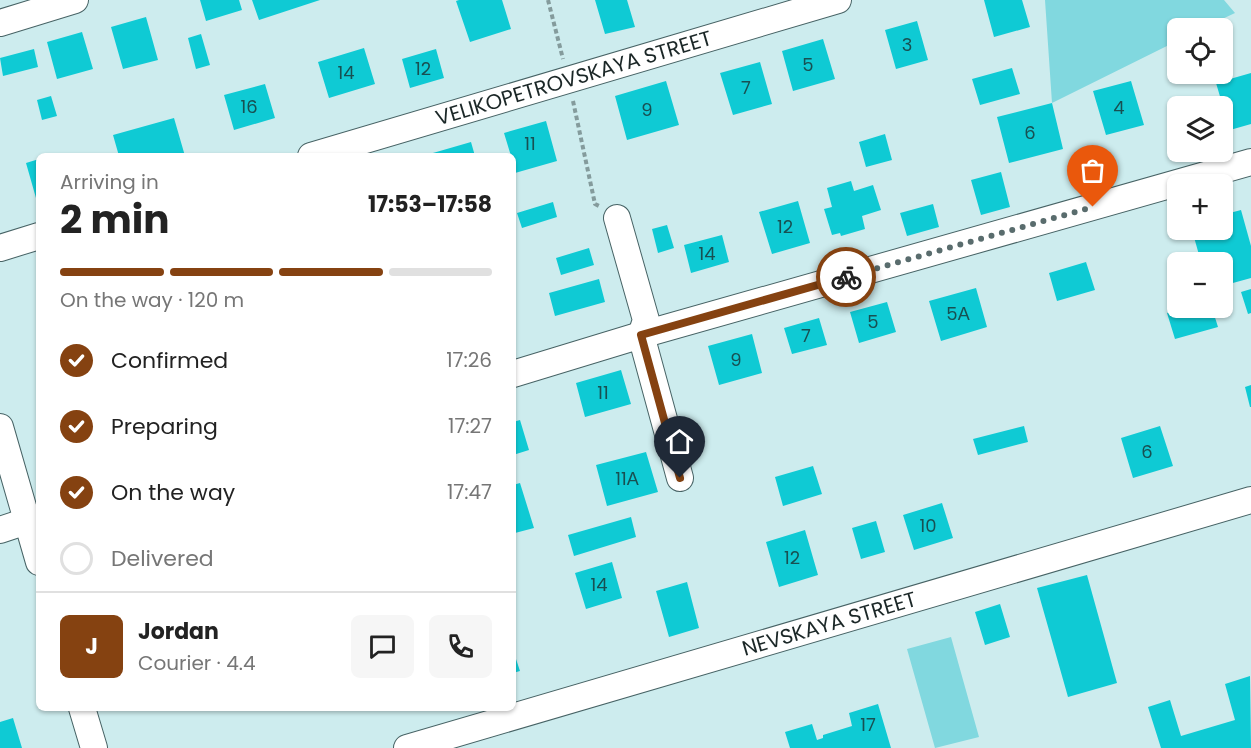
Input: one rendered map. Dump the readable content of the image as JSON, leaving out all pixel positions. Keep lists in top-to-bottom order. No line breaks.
{"streets":{"street":["VELIKOPETROVSKAYA STREET","NEVSKAYA STREET"]},"house_numbers":["3","5","12","14","7","16","4","9","6","11","12","14","5А","5","7","9","11","6","11А","10","12","14","17"],"page":{"map_buttons":["+","−"],"heading":["2 min","Arriving in","17:53–17:58"],"panel":["Jordan","Courier · 4.4"],"bar":"On the way · 120 m","list":[["Confirmed","17:26"],["Preparing","17:27"],["On the way","17:47"],"Delivered"],"round":"J"}}
